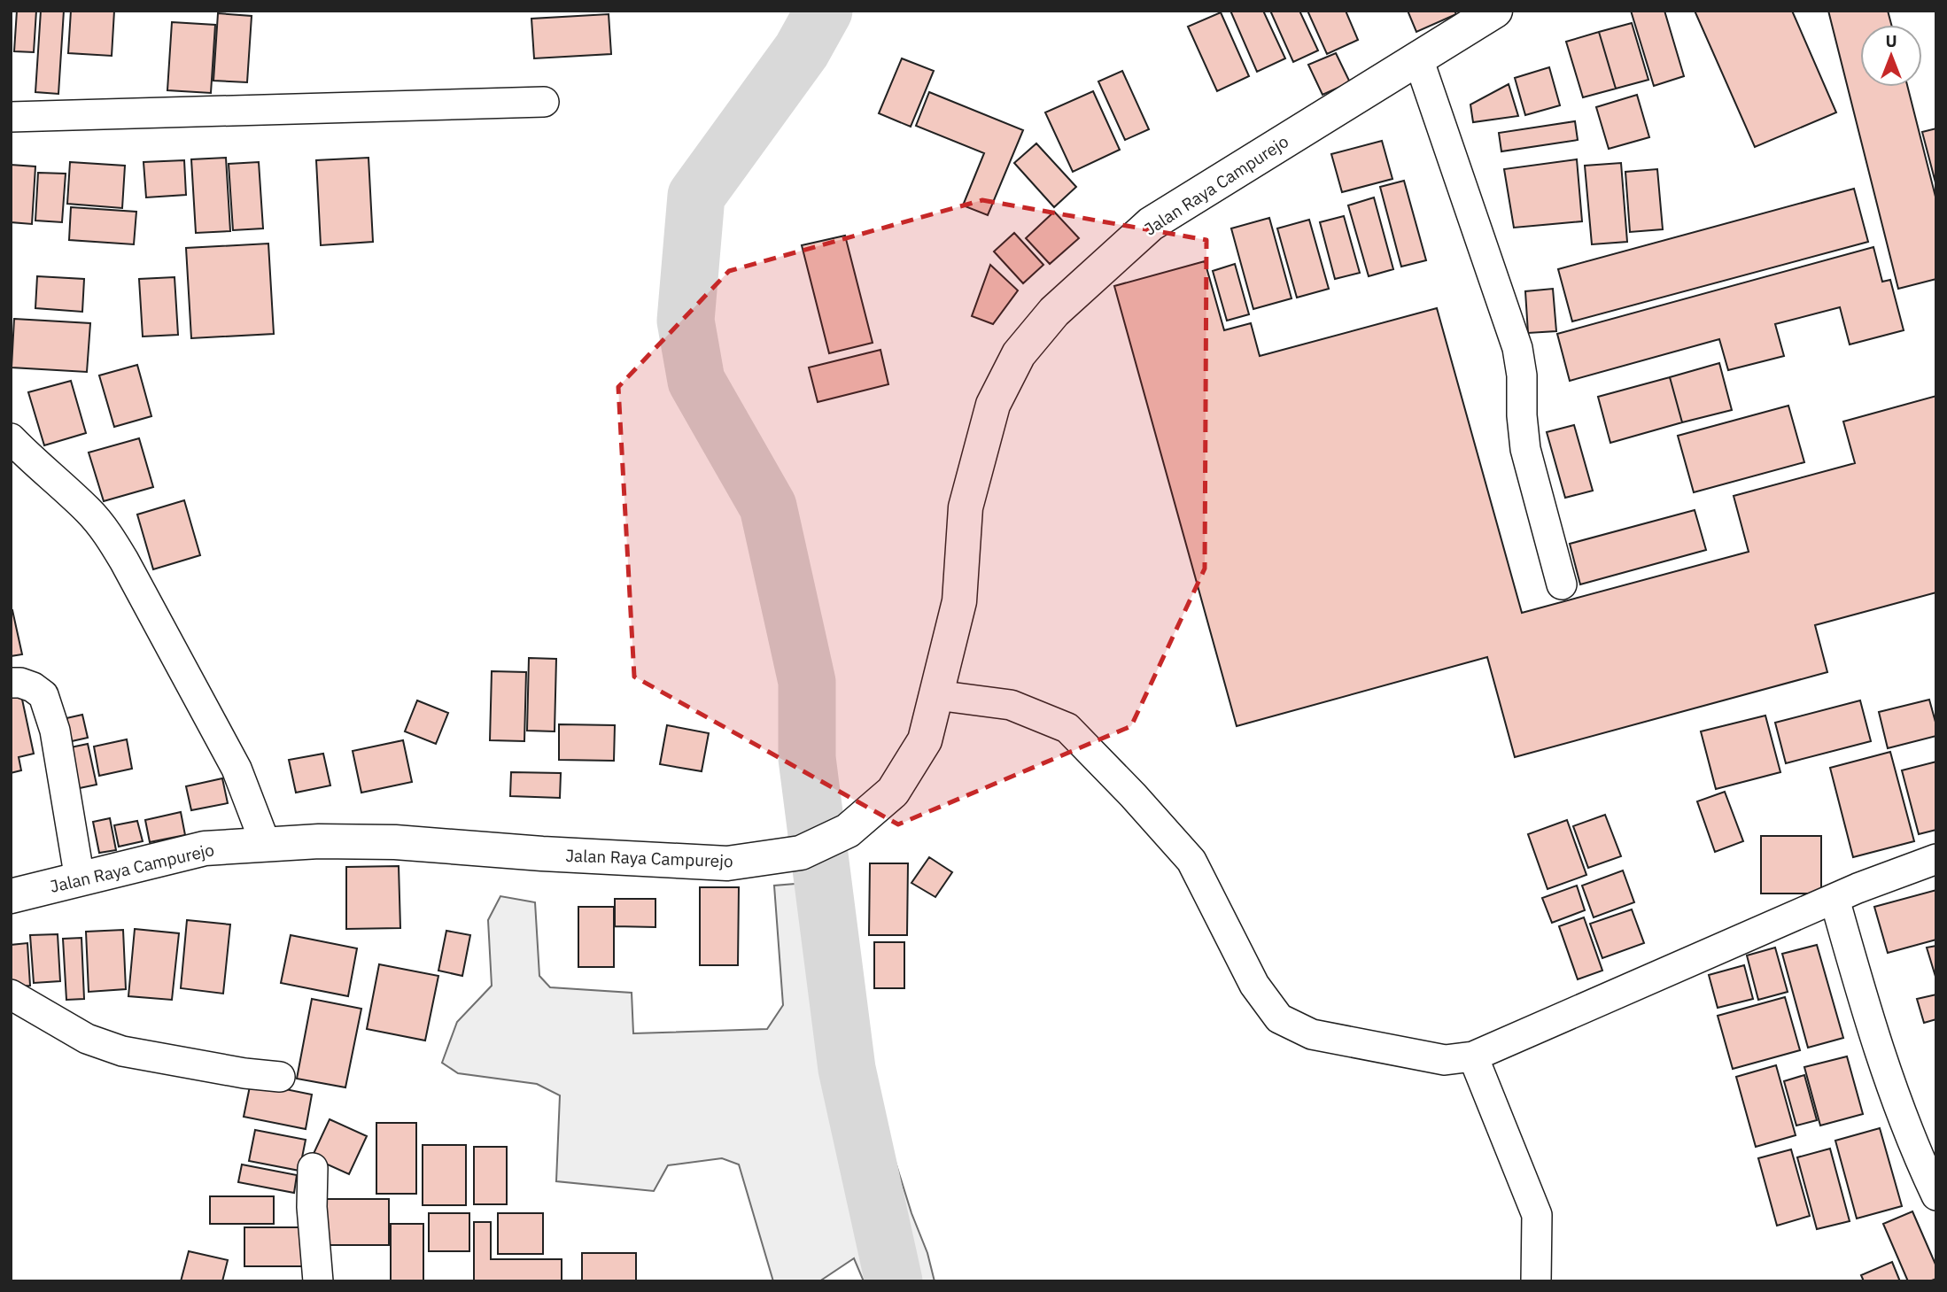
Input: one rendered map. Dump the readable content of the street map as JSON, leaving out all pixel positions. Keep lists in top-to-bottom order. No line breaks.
{"streets":{"main road":["Jalan Raya Campurejo"]},"north":"top"}
